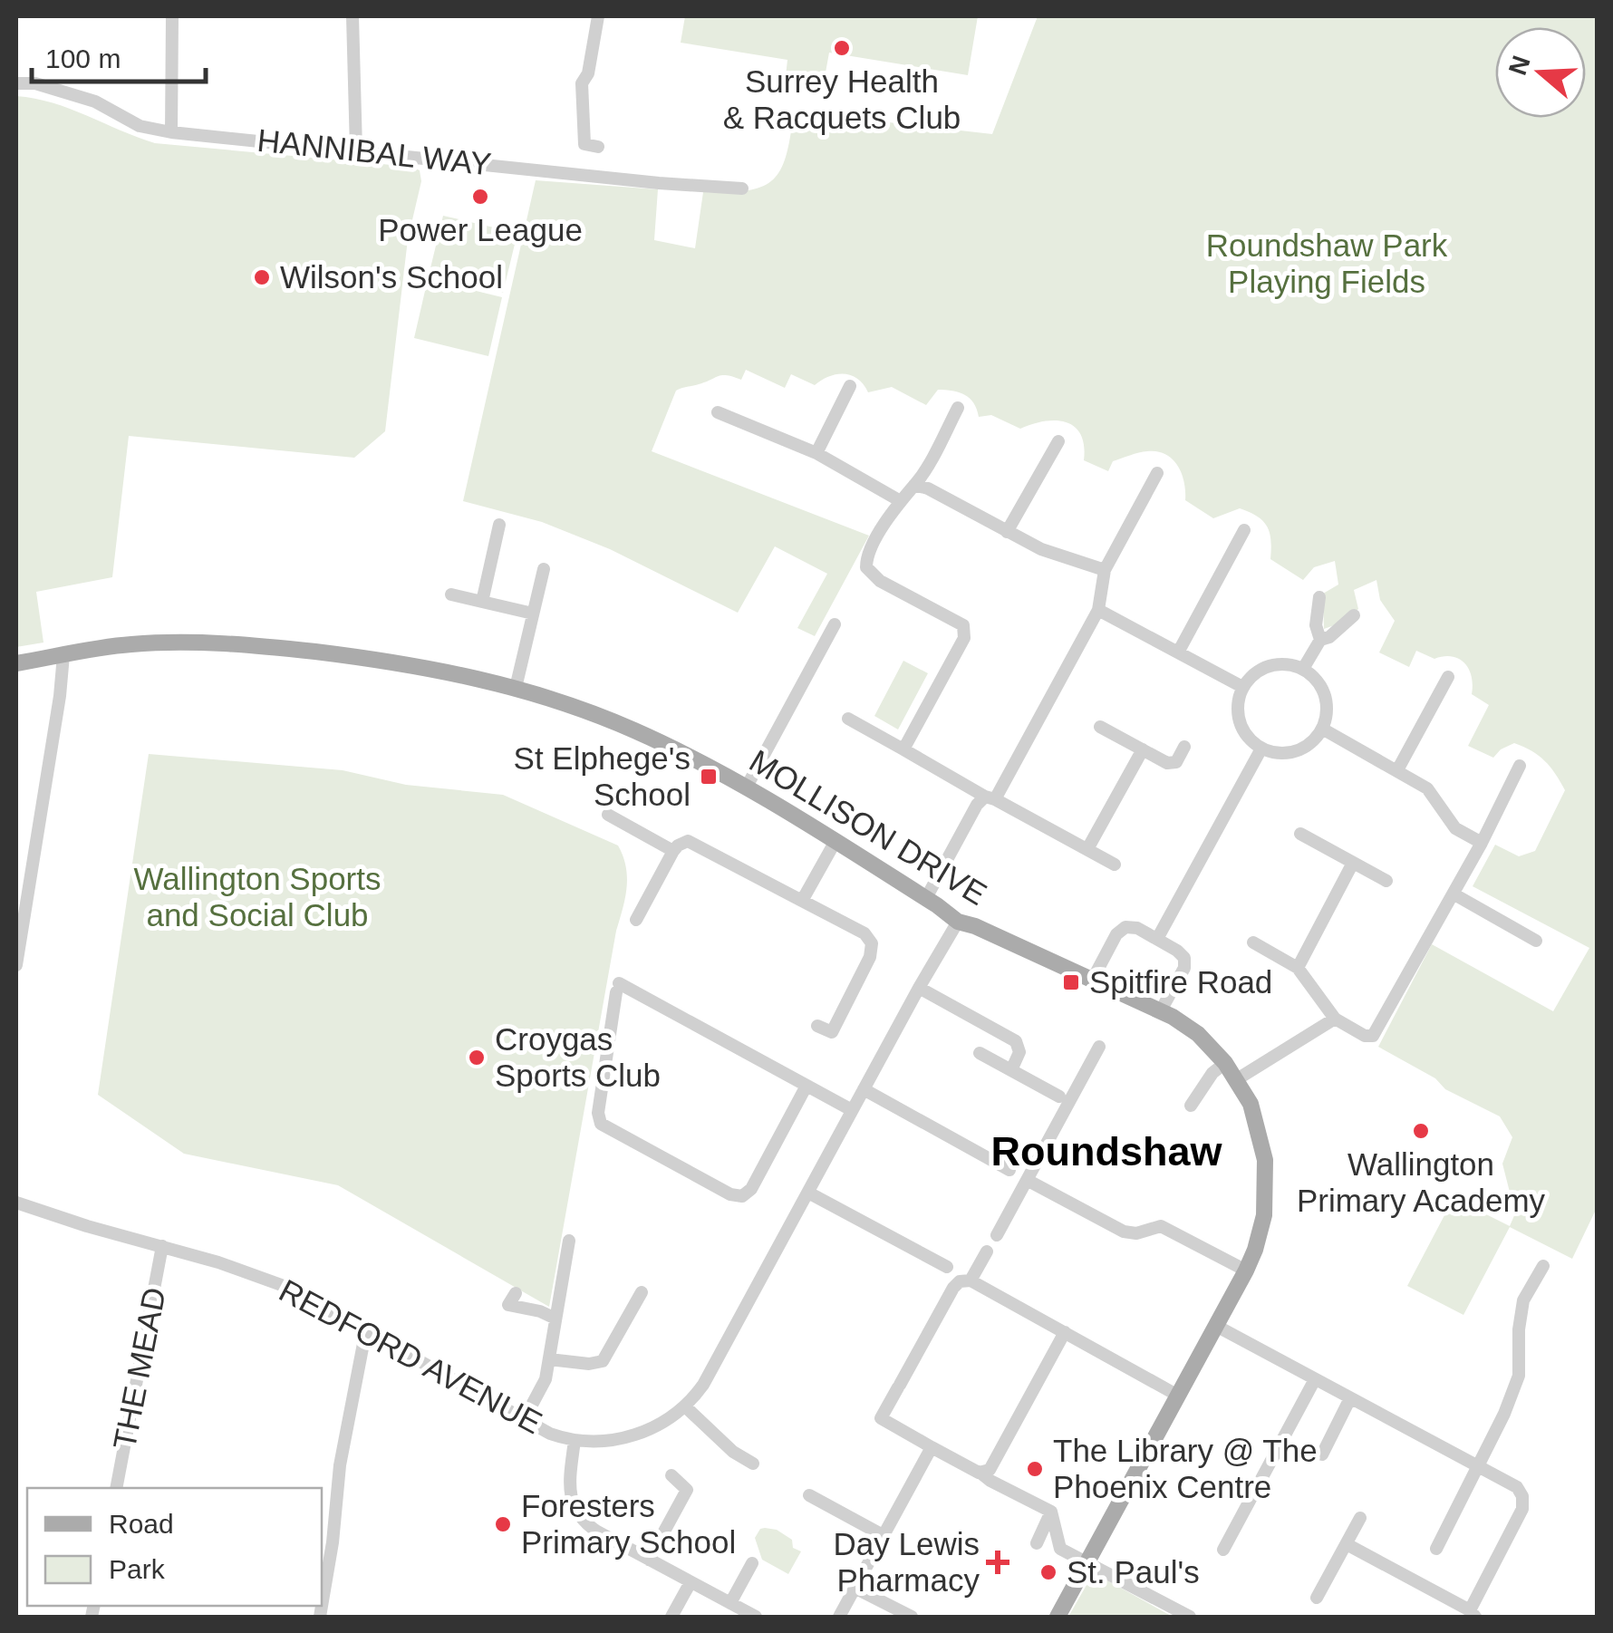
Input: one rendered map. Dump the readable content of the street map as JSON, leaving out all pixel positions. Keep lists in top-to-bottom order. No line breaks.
{"streets":{"main road":["MOLLISON DRIVE"],"street":["HANNIBAL WAY","REDFORD AVENUE","THE MEAD"]},"crossings":[["MOLLISON DRIVE","REDFORD AVENUE"],["REDFORD AVENUE","THE MEAD"]],"districts":["Roundshaw"],"parks":["Roundshaw Park Playing Fields","Wallington Sports and Social Club"],"places":{"other":["Surrey Health & Racquets Club","Power League","Wilson's School","Croygas Sports Club","Wallington Primary Academy","The Library @ The Phoenix Centre","Foresters Primary School","St. Paul's"],"transit":["St Elphege's School","Spitfire Road"],"health":["Day Lewis Pharmacy"]},"legend":["Road","Park"],"scale_bar":"100 m","north":"left"}
